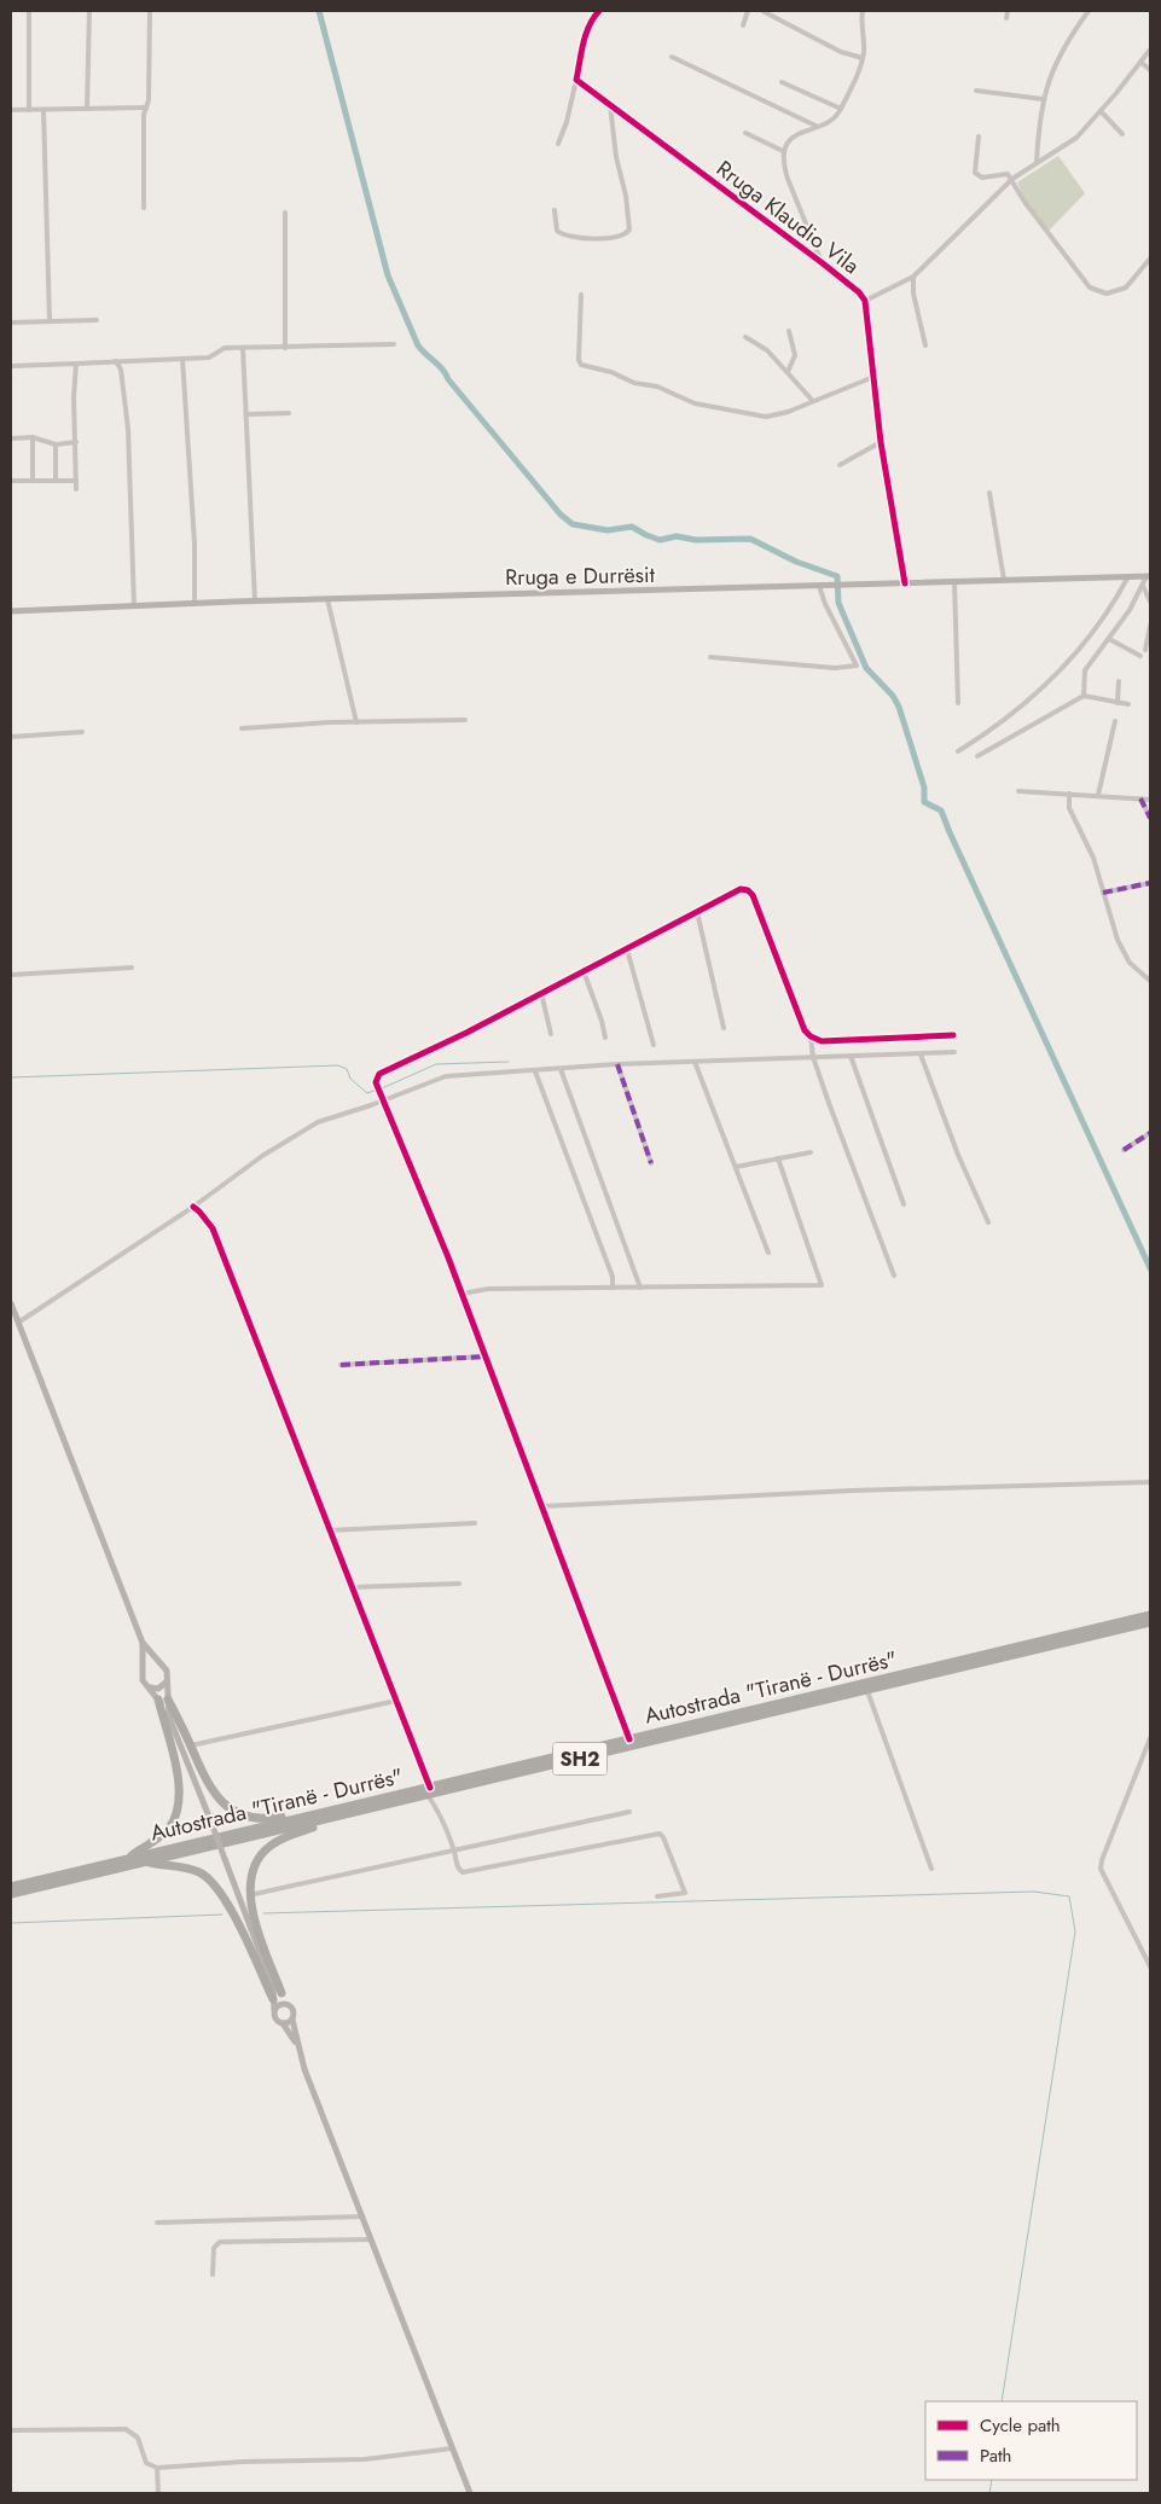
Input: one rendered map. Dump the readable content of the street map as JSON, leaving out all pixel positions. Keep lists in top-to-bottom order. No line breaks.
{"streets":{"highway":["Autostrada \"Tiranë - Durrës\"","SH2"],"street":["Rruga Klaudio Vila","Rruga e Durrësit"]},"crossings":[["Rruga Klaudio Vila","Rruga e Durrësit"]],"legend":["Cycle path","Path"]}
